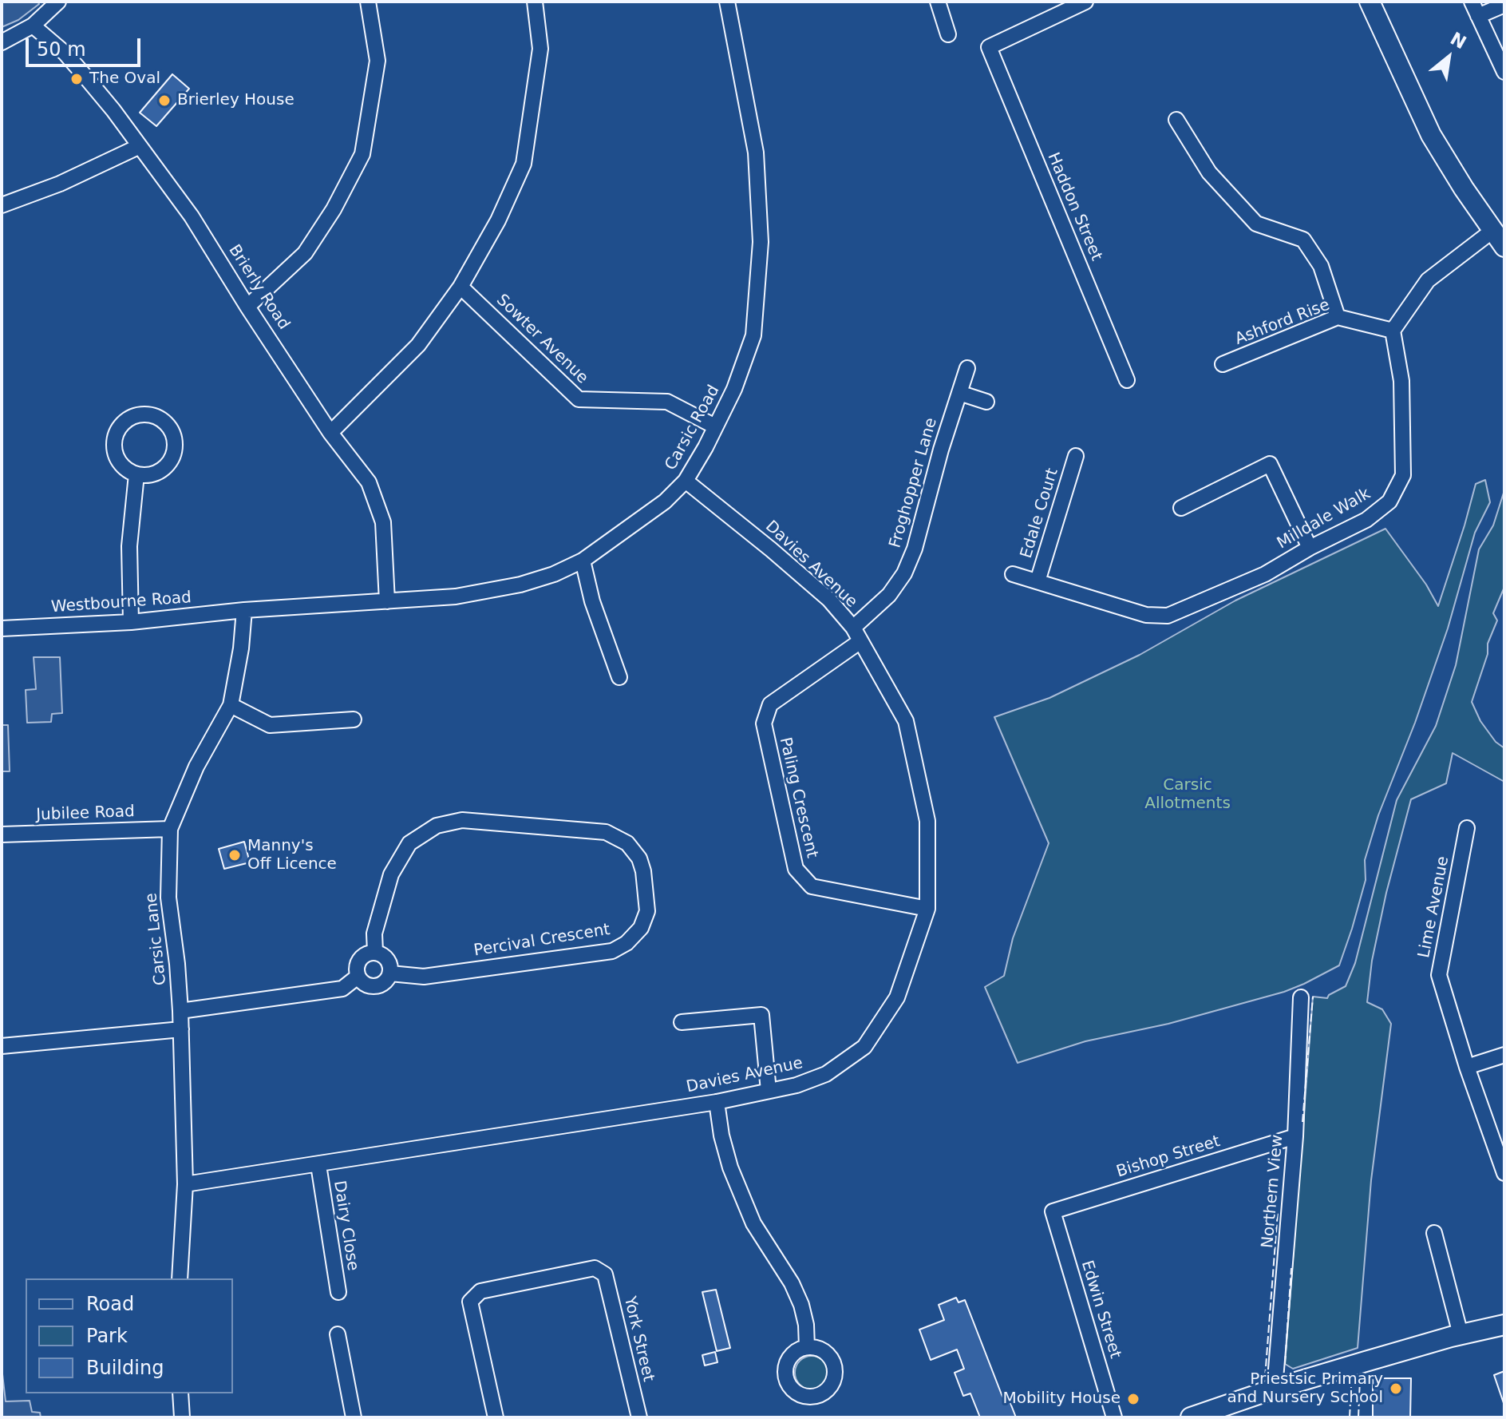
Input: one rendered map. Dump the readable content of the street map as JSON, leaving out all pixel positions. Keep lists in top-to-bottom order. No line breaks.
{"streets":{"street":["Haddon Street","Brierly Road","Ashford Rise","Sowter Avenue","Carsic Road","Froghopper Lane","Edale Court","Milldale Walk","Davies Avenue","Westbourne Road","Paling Crescent","Jubilee Road","Lime Avenue","Carsic Lane","Percival Crescent","Bishop Street","Northern View","Dairy Close","Edwin Street","York Street"]},"crossings":[["Brierly Road","Carsic Road"],["Ashford Rise","Milldale Walk"],["Sowter Avenue","Carsic Road"],["Carsic Road","Davies Avenue"],["Carsic Road","Westbourne Road"],["Carsic Road","Carsic Lane"],["Froghopper Lane","Davies Avenue"],["Froghopper Lane","Paling Crescent"],["Edale Court","Milldale Walk"],["Davies Avenue","Paling Crescent"],["Davies Avenue","Carsic Lane"],["Davies Avenue","Dairy Close"],["Westbourne Road","Carsic Lane"],["Jubilee Road","Carsic Lane"],["Bishop Street","Northern View"],["Bishop Street","Edwin Street"]],"parks":["Carsic Allotments"],"places":["The Oval","Brierley House","Manny's Off Licence","Priestsic Primary and Nursery School","Mobility House"],"legend":["Road","Park","Building"],"scale_bar":"50 m","north":"top right"}
